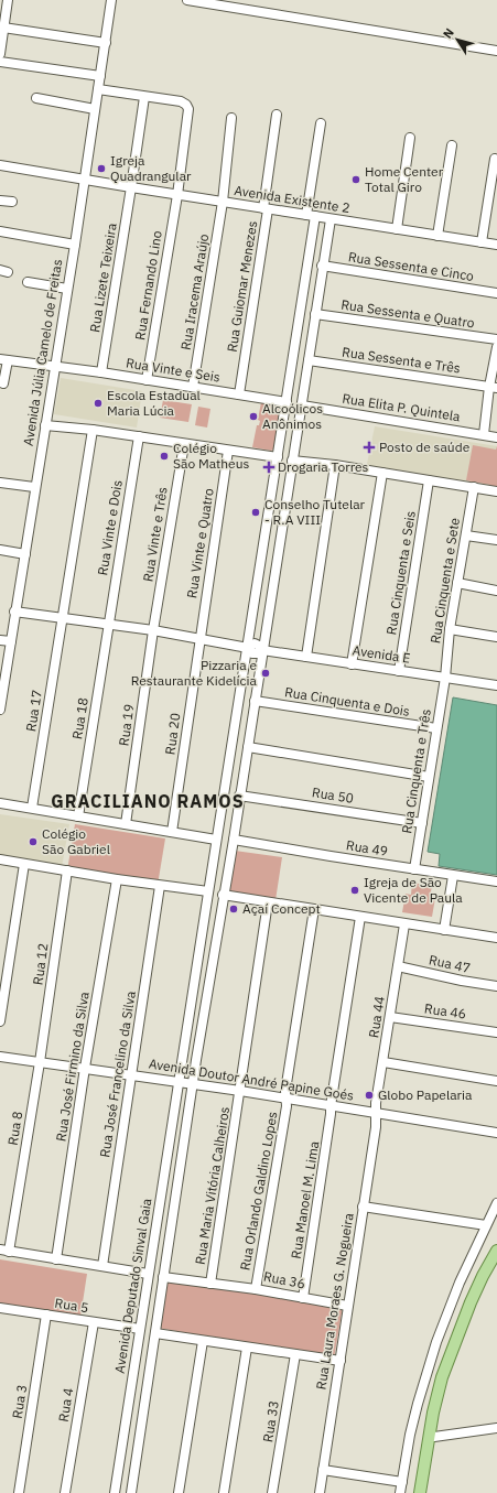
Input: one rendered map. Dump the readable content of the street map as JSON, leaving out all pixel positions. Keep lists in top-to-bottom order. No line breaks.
{"streets":{"street":["Avenida Existente 2","Rua Sessenta e Cinco","Rua Lizete Teixeira","Rua Fernando Lino","Rua Guiomar Menezes","Rua Iracema Araújo","Rua Sessenta e Quatro","Avenida Júlia Camelo de Freitas","Rua Sessenta e Três","Rua Vinte e Seis","Rua Elita P. Quintela","Rua Vinte e Dois","Rua Vinte e Três","Rua Vinte e Quatro","Rua Cinquenta e Seis","Rua Cinquenta e Sete","Avenida E","Rua Cinquenta e Dois","Rua 17","Rua 18","Rua 19","Rua 20","Rua Cinquenta e Três","Rua 50","Rua 49","Rua 12","Rua 47","Rua 46","Rua 44","Rua José Firmino da Silva","Rua José Francelino da Silva","Avenida Doutor André Papine Goés","Rua 8","Rua Maria Vitória Calheiros","Rua Orlando Galdino Lopes","Rua Manoel M. Lima","Rua 36","Avenida Deputado Sinval Gaia","Rua Laura Moraes G. Nogueira","Rua 5","Rua 3","Rua 4","Rua 33"]},"crossings":[["Avenida Existente 2","Rua Lizete Teixeira"],["Avenida Existente 2","Rua Fernando Lino"],["Avenida Existente 2","Rua Guiomar Menezes"],["Avenida Existente 2","Rua Iracema Araújo"],["Avenida Existente 2","Avenida Júlia Camelo de Freitas"],["Avenida Existente 2","Avenida Deputado Sinval Gaia"],["Rua Lizete Teixeira","Rua Fernando Lino"],["Rua Lizete Teixeira","Rua Vinte e Seis"],["Rua Fernando Lino","Rua Vinte e Seis"],["Rua Guiomar Menezes","Rua Vinte e Seis"],["Rua Iracema Araújo","Rua Vinte e Seis"],["Avenida Júlia Camelo de Freitas","Rua Vinte e Seis"],["Avenida Júlia Camelo de Freitas","Avenida E"],["Rua Vinte e Seis","Avenida Deputado Sinval Gaia"],["Rua Vinte e Dois","Avenida E"],["Rua Vinte e Dois","Rua 18"],["Rua Vinte e Três","Avenida E"],["Rua Vinte e Três","Rua 19"],["Rua Vinte e Quatro","Avenida E"],["Rua Vinte e Quatro","Rua 20"],["Rua Cinquenta e Seis","Avenida E"],["Rua Cinquenta e Sete","Avenida E"],["Rua Cinquenta e Sete","Rua Cinquenta e Três"],["Avenida E","Rua 17"],["Avenida E","Rua 18"],["Avenida E","Rua 19"],["Avenida E","Rua 20"],["Avenida E","Rua Cinquenta e Três"],["Avenida E","Avenida Deputado Sinval Gaia"],["Rua Cinquenta e Dois","Rua Cinquenta e Três"],["Rua Cinquenta e Três","Rua 50"],["Rua Cinquenta e Três","Rua 49"],["Rua 12","Avenida Doutor André Papine Goés"],["Rua 12","Rua 8"],["Rua 47","Rua 44"],["Rua 46","Rua 44"],["Rua 44","Avenida Doutor André Papine Goés"],["Rua 44","Rua Laura Moraes G. Nogueira"],["Rua José Firmino da Silva","Avenida Doutor André Papine Goés"],["Rua José Francelino da Silva","Avenida Doutor André Papine Goés"],["Avenida Doutor André Papine Goés","Rua 8"],["Avenida Doutor André Papine Goés","Rua Maria Vitória Calheiros"],["Avenida Doutor André Papine Goés","Rua Orlando Galdino Lopes"],["Avenida Doutor André Papine Goés","Rua Manoel M. Lima"],["Avenida Doutor André Papine Goés","Avenida Deputado Sinval Gaia"],["Avenida Doutor André Papine Goés","Rua Laura Moraes G. Nogueira"],["Rua Maria Vitória Calheiros","Rua 36"],["Rua Orlando Galdino Lopes","Rua 36"],["Rua Manoel M. Lima","Rua 36"],["Rua 36","Rua Laura Moraes G. Nogueira"],["Avenida Deputado Sinval Gaia","Rua 5"],["Rua 5","Rua 3"],["Rua 5","Rua 4"]],"districts":["GRACILIANO RAMOS"],"places":{"other":["Igreja Quadrangular","Home Center Total Giro","Escola Estadual Maria Lúcia","Alcoólicos Anônimos","Colégio São Matheus","Conselho Tutelar - R.A VIII","Pizzaria e Restaurante Kidelícia","Colégio São Gabriel","Igreja de São Vicente de Paula","Açaí Concept","Globo Papelaria"],"health":["Posto de saúde","Drogaria Torres"]},"north":"top left"}
